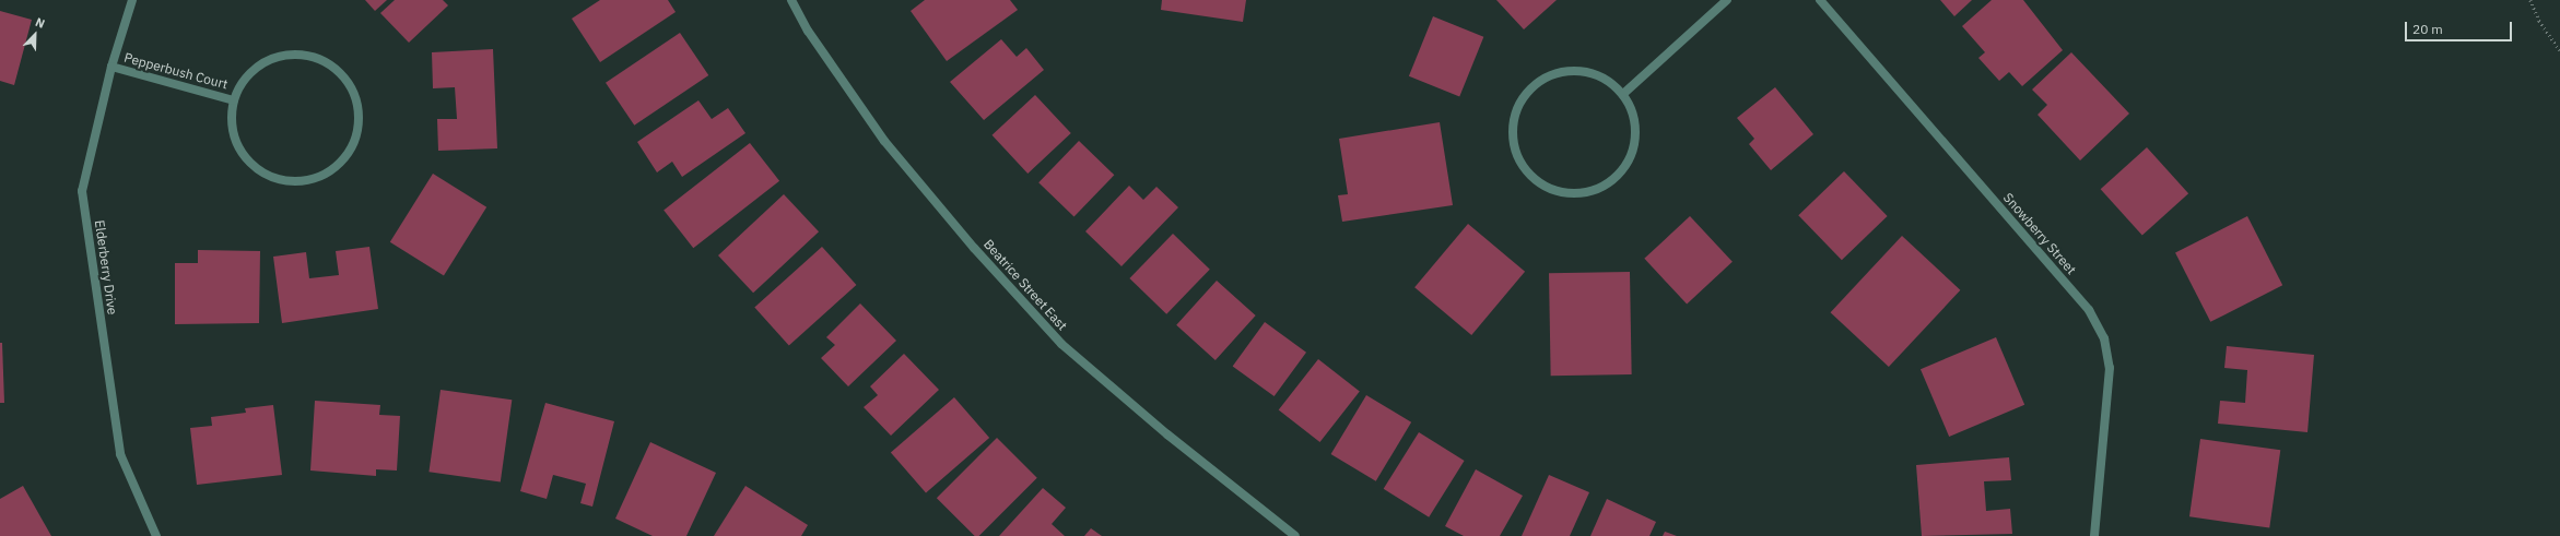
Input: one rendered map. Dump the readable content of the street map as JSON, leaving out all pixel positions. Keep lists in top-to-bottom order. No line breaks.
{"streets":{"street":["Pepperbush Court","Snowberry Street","Elderberry Drive","Beatrice Street East"]},"crossings":[["Pepperbush Court","Elderberry Drive"]],"scale_bar":"20 m","north":"top right"}
